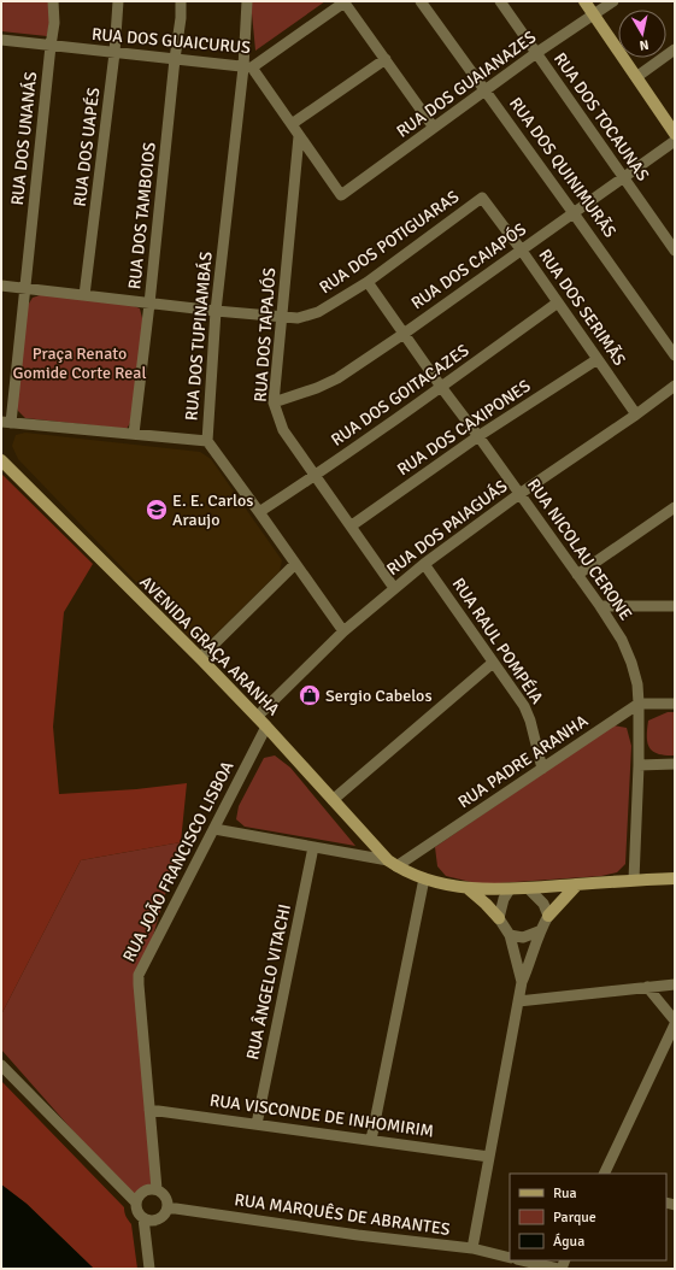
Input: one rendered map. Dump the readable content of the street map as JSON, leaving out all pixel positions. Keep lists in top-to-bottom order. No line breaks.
{"streets":{"street":["RUA DOS GUAICURUS","RUA DOS GUAIANAZES","RUA DOS TOCAUNAS","RUA DOS UNANÁS","RUA DOS UAPÉS","RUA DOS QUINIMURÃS","RUA DOS TAMBOIOS","RUA DOS POTIGUARAS","RUA DOS CAIAPÓS","RUA DOS SERIMÃS","RUA DOS TAPAJÓS","RUA DOS TUPINAMBÁS","RUA DOS GOITACAZES","RUA DOS CAXIPONES","RUA DOS PAIAGUÁS","RUA NICOLAU CERONE","RUA RAUL POMPÉIA","AVENIDA GRAÇA ARANHA","RUA PADRE ARANHA","RUA JOÃO FRANCISCO LISBOA","RUA ÂNGELO VITACHI","RUA VISCONDE DE INHOMIRIM","RUA MARQUÊS DE ABRANTES"]},"crossings":[["RUA DOS GUAICURUS","RUA DOS UNANÁS"],["RUA DOS GUAICURUS","RUA DOS UAPÉS"],["RUA DOS GUAICURUS","RUA DOS TAMBOIOS"],["RUA DOS GUAICURUS","RUA DOS TUPINAMBÁS"],["RUA DOS GUAIANAZES","RUA DOS TOCAUNAS"],["RUA DOS GUAIANAZES","RUA DOS QUINIMURÃS"],["RUA DOS GUAIANAZES","RUA DOS TAPAJÓS"],["RUA DOS TOCAUNAS","RUA DOS CAIAPÓS"],["RUA DOS UNANÁS","RUA DOS POTIGUARAS"],["RUA DOS UAPÉS","RUA DOS POTIGUARAS"],["RUA DOS QUINIMURÃS","RUA DOS CAIAPÓS"],["RUA DOS TAMBOIOS","RUA DOS POTIGUARAS"],["RUA DOS POTIGUARAS","RUA DOS SERIMÃS"],["RUA DOS POTIGUARAS","RUA DOS TAPAJÓS"],["RUA DOS POTIGUARAS","RUA DOS TUPINAMBÁS"],["RUA DOS POTIGUARAS","RUA NICOLAU CERONE"],["RUA DOS CAIAPÓS","RUA DOS SERIMÃS"],["RUA DOS CAIAPÓS","RUA DOS TAPAJÓS"],["RUA DOS CAIAPÓS","RUA NICOLAU CERONE"],["RUA DOS SERIMÃS","RUA DOS GOITACAZES"],["RUA DOS SERIMÃS","RUA DOS CAXIPONES"],["RUA DOS SERIMÃS","RUA DOS PAIAGUÁS"],["RUA DOS TAPAJÓS","RUA DOS GOITACAZES"],["RUA DOS TAPAJÓS","RUA DOS CAXIPONES"],["RUA DOS TAPAJÓS","RUA DOS PAIAGUÁS"],["RUA DOS TUPINAMBÁS","RUA DOS GOITACAZES"],["RUA DOS TUPINAMBÁS","RUA DOS PAIAGUÁS"],["RUA DOS GOITACAZES","RUA NICOLAU CERONE"],["RUA DOS CAXIPONES","RUA NICOLAU CERONE"],["RUA DOS PAIAGUÁS","RUA NICOLAU CERONE"],["RUA DOS PAIAGUÁS","RUA RAUL POMPÉIA"],["RUA DOS PAIAGUÁS","AVENIDA GRAÇA ARANHA"],["RUA NICOLAU CERONE","RUA PADRE ARANHA"],["RUA RAUL POMPÉIA","RUA PADRE ARANHA"],["AVENIDA GRAÇA ARANHA","RUA PADRE ARANHA"],["AVENIDA GRAÇA ARANHA","RUA JOÃO FRANCISCO LISBOA"],["RUA JOÃO FRANCISCO LISBOA","RUA VISCONDE DE INHOMIRIM"],["RUA JOÃO FRANCISCO LISBOA","RUA MARQUÊS DE ABRANTES"],["RUA ÂNGELO VITACHI","RUA VISCONDE DE INHOMIRIM"]],"parks":["Praça Renato Gomide Corte Real"],"places":{"school or university":["E. E. Carlos Araujo"],"shop":["Sergio Cabelos"]},"legend":["Rua","Parque","Água"],"north":"bottom"}
